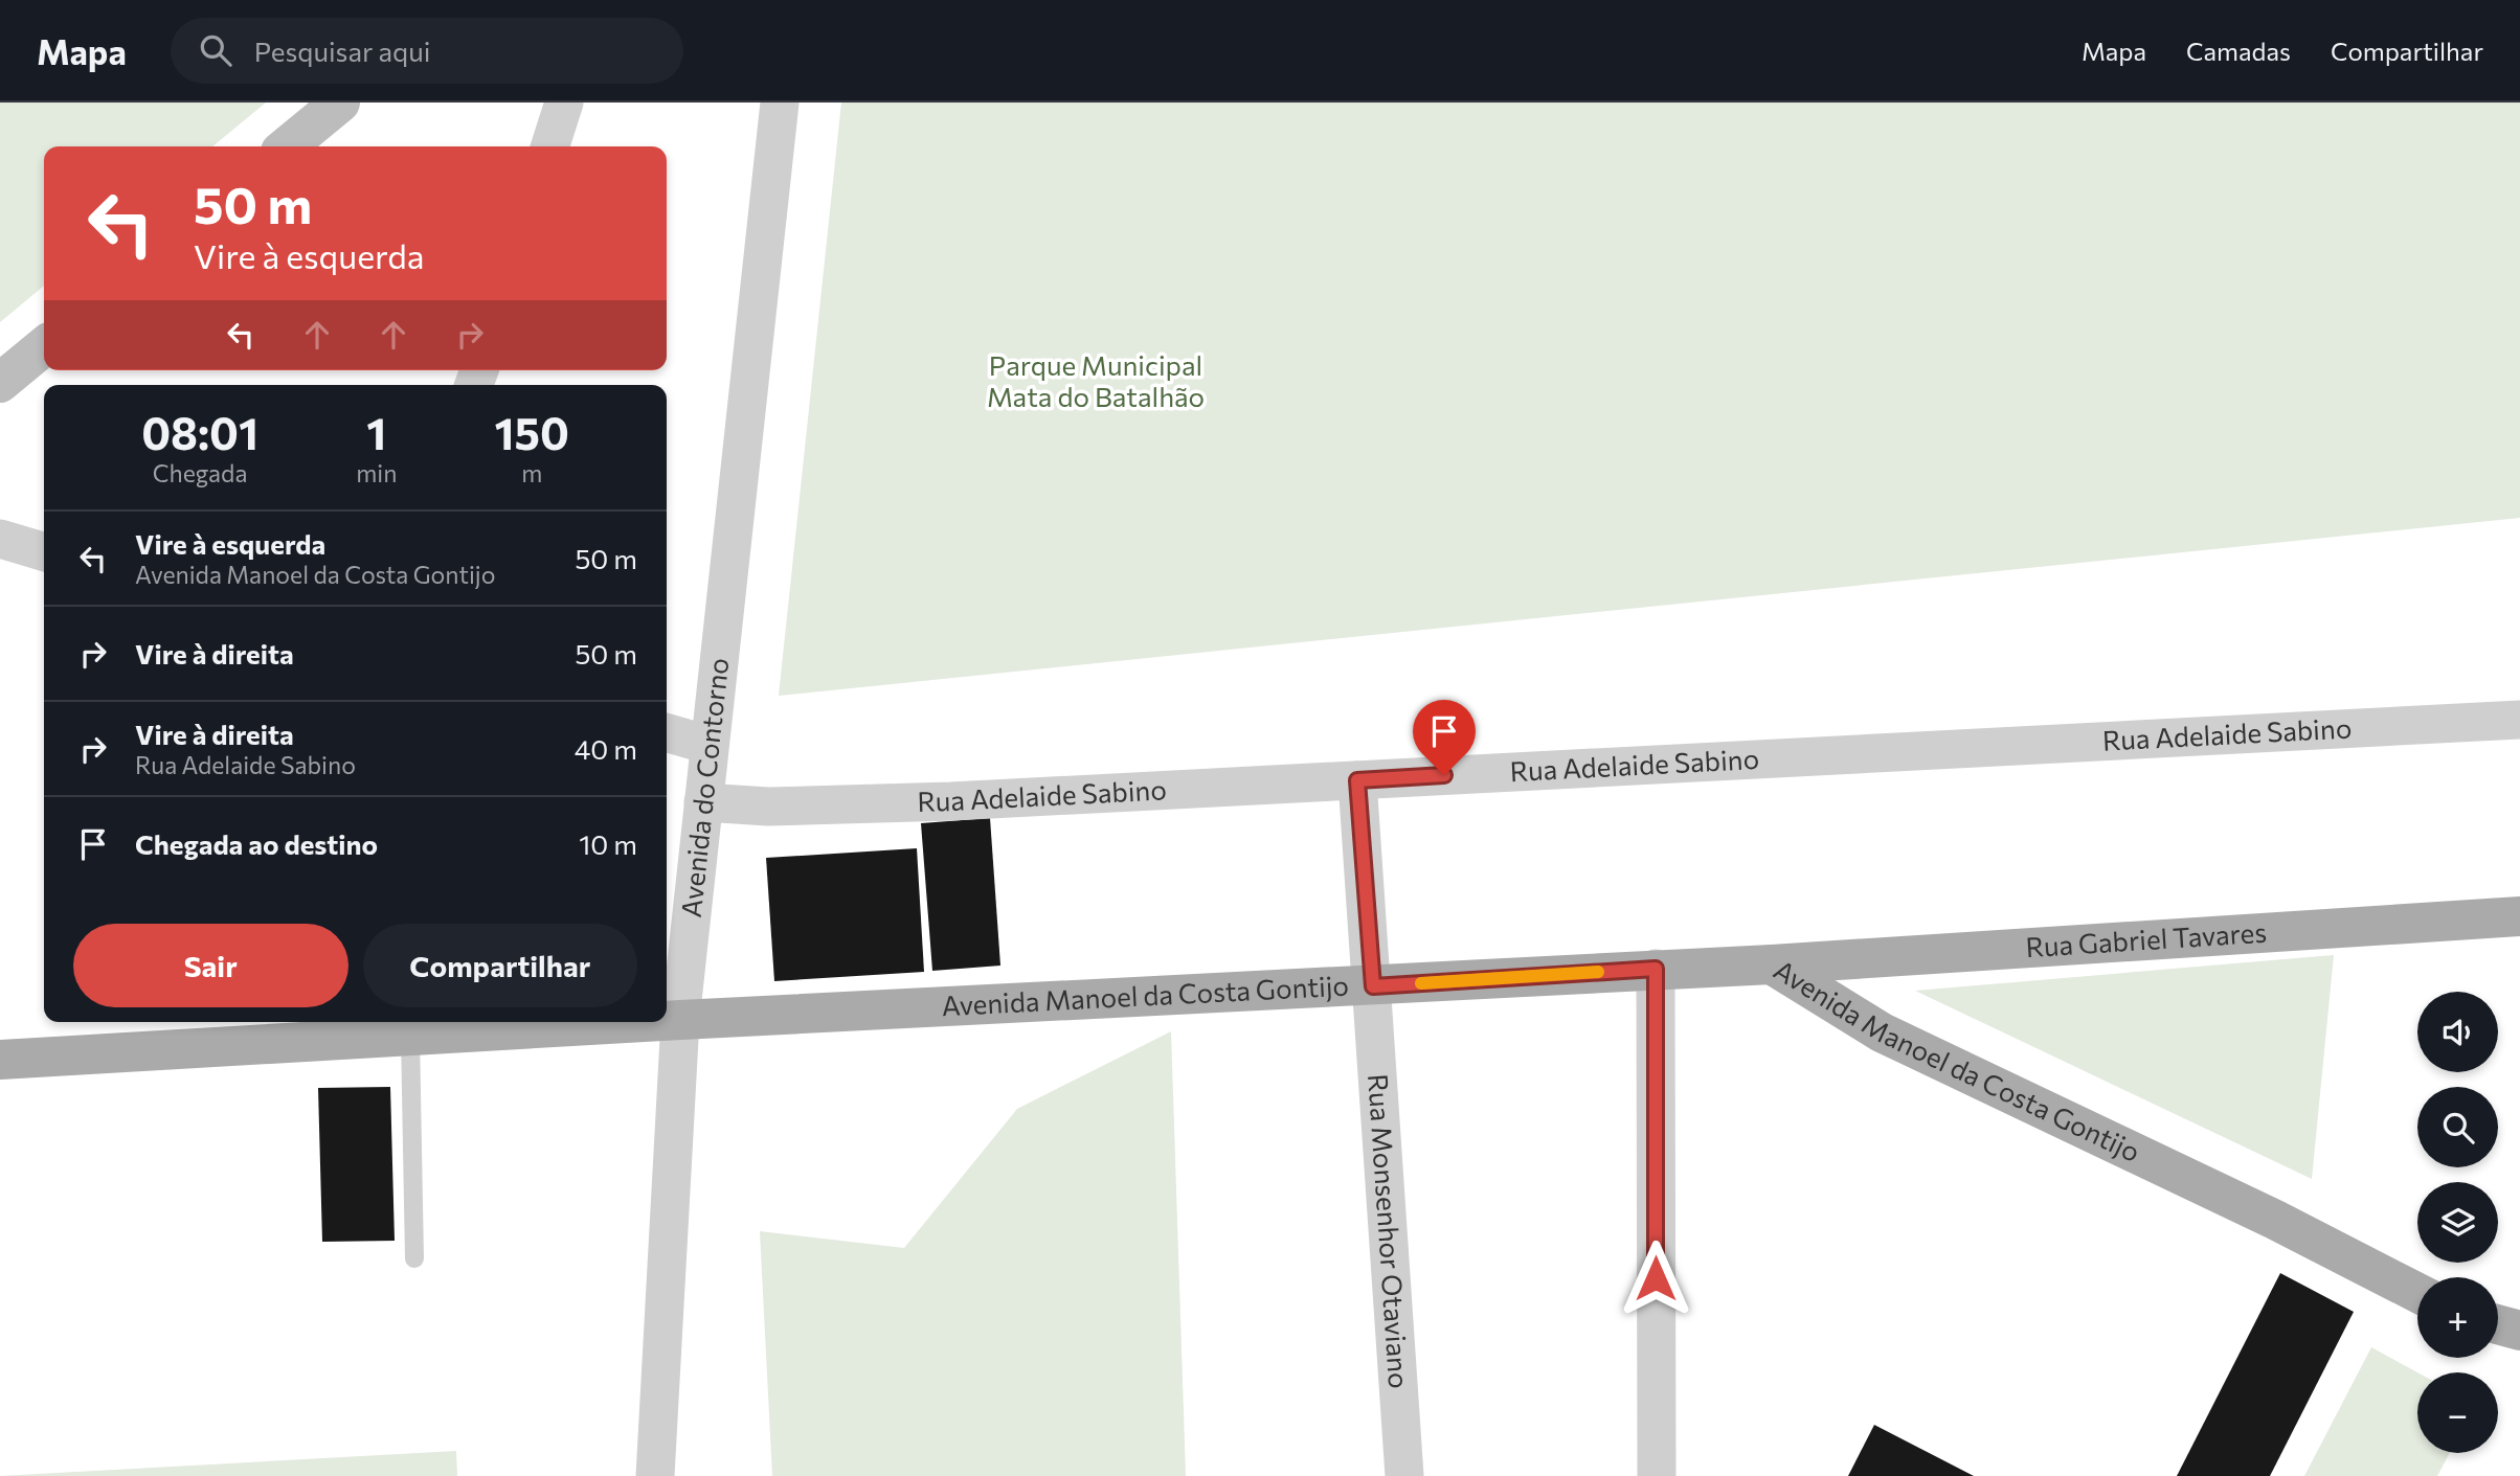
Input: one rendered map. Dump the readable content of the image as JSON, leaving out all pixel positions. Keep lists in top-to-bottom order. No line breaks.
{"streets":{"main road":["Rua Gabriel Tavares","Avenida Manoel da Costa Gontijo"],"street":["Rua Adelaide Sabino","Avenida do Contorno","Rua Monsenhor Otaviano"]},"crossings":[["Rua Adelaide Sabino","Avenida do Contorno"],["Rua Adelaide Sabino","Rua Monsenhor Otaviano"],["Avenida do Contorno","Avenida Manoel da Costa Gontijo"],["Rua Gabriel Tavares","Avenida Manoel da Costa Gontijo"],["Avenida Manoel da Costa Gontijo","Rua Monsenhor Otaviano"]],"parks":["Parque Municipal Mata do Batalhão"],"page":{"header":"Mapa","search":"Pesquisar aqui","nav":["Mapa","Camadas","Compartilhar"],"turn":["50 m","Vire à esquerda"],"eta":["08:01","Chegada","1","min","150","m"],"list":[{"name":"Vire à esquerda","note":"Avenida Manoel da Costa Gontijo","value":"50 m"},{"name":"Vire à direita","value":"50 m"},{"name":"Vire à direita","note":"Rua Adelaide Sabino","value":"40 m"},{"name":"Chegada ao destino","value":"10 m"}],"buttons":["Sair","Compartilhar"],"map_buttons":["+","−"]}}
